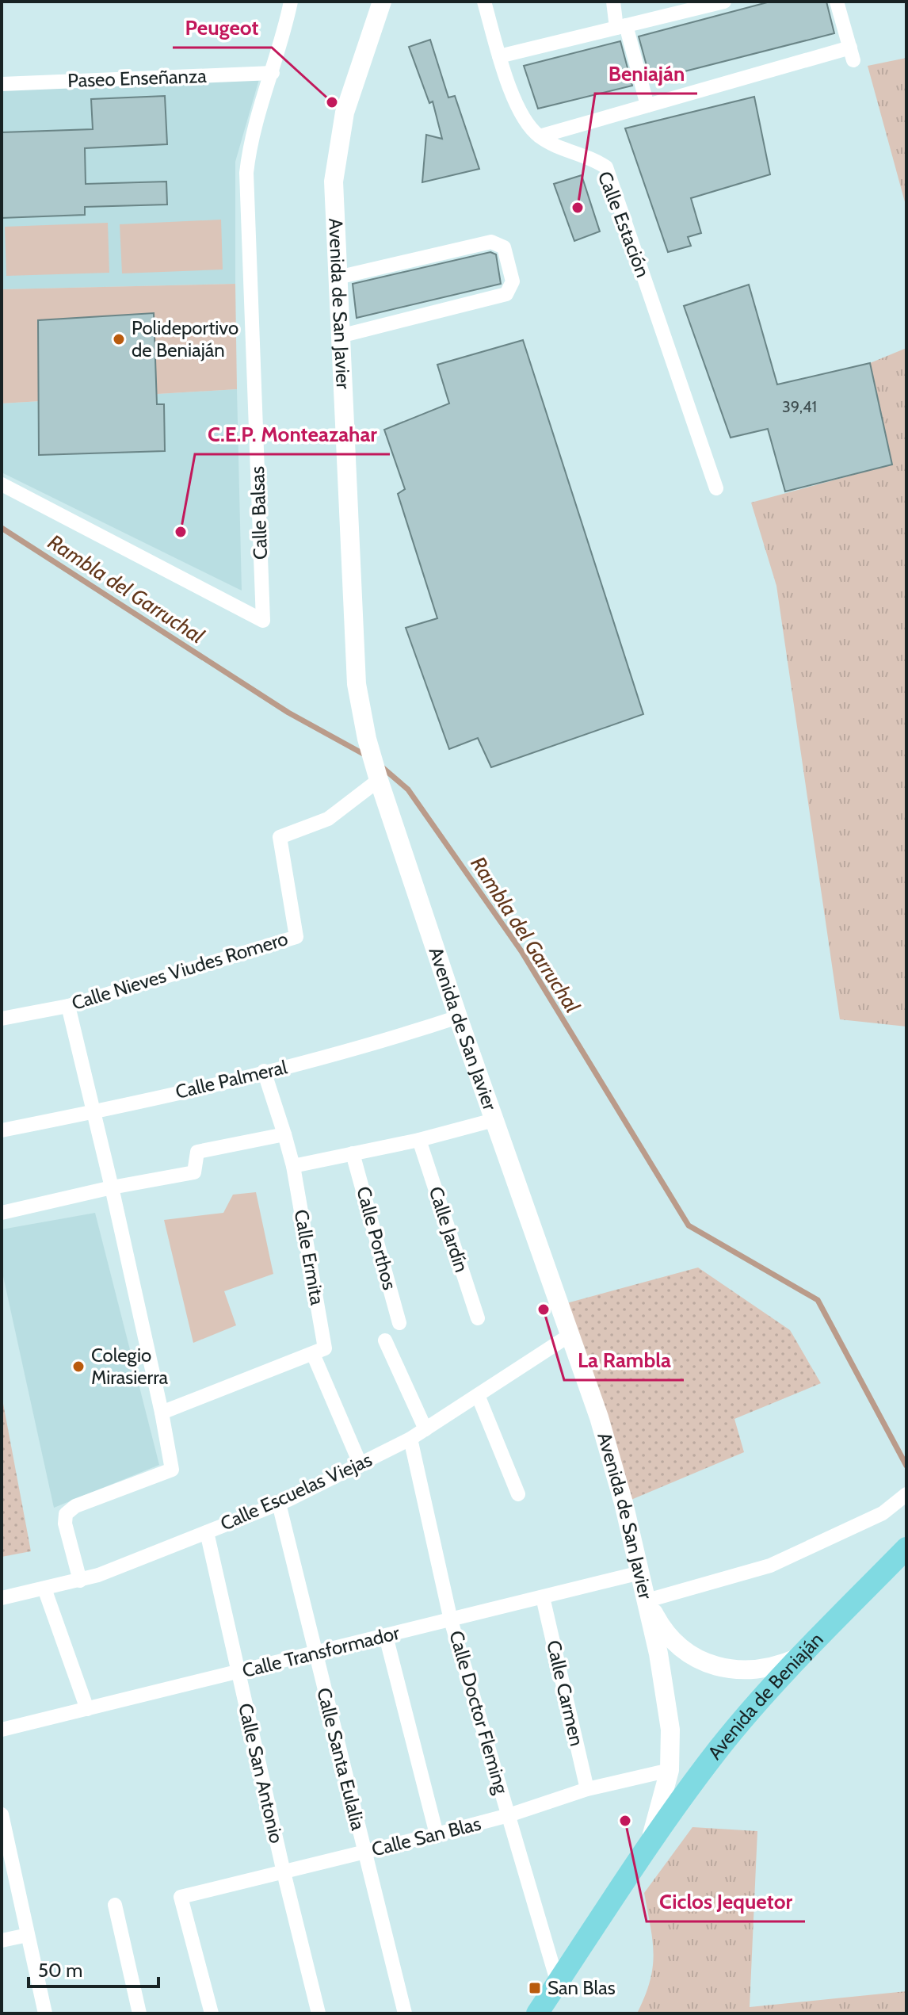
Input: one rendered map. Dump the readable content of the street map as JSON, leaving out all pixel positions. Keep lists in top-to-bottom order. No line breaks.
{"streets":{"main road":["Avenida de San Javier","Avenida de Beniaján"],"street":["Paseo Enseñanza","Calle Estación","Calle Balsas","Calle Nieves Viudes Romero","Calle Palmeral","Calle Jardín","Calle Porthos","Calle Ermita","Calle Escuelas Viejas","Calle Transformador","Calle Carmen","Calle Doctor Fleming","Calle Santa Eulalia","Calle San Antonio","Calle San Blas"]},"crossings":[["Paseo Enseñanza","Calle Balsas"],["Avenida de San Javier","Calle Nieves Viudes Romero"],["Avenida de San Javier","Calle Palmeral"],["Avenida de San Javier","Calle Escuelas Viejas"],["Avenida de San Javier","Calle Transformador"],["Avenida de San Javier","Avenida de Beniaján"],["Avenida de San Javier","Calle Doctor Fleming"],["Avenida de San Javier","Calle San Blas"],["Calle Palmeral","Calle Ermita"],["Calle Ermita","Calle Escuelas Viejas"],["Calle Escuelas Viejas","Calle Doctor Fleming"],["Calle Escuelas Viejas","Calle Santa Eulalia"],["Calle Escuelas Viejas","Calle San Antonio"],["Calle Transformador","Calle Carmen"],["Calle Transformador","Calle Doctor Fleming"],["Calle Transformador","Calle Santa Eulalia"],["Calle Transformador","Calle San Antonio"],["Calle Carmen","Calle San Blas"],["Calle Doctor Fleming","Calle San Blas"],["Calle Santa Eulalia","Calle San Blas"],["Calle San Antonio","Calle San Blas"]],"water":["Rambla del Garruchal"],"places":{"other":["Peugeot","Beniaján","Polideportivo de Beniaján","C.E.P. Monteazahar","La Rambla","Colegio Mirasierra","Ciclos Jequetor"],"transit":["San Blas"]},"house_numbers":["39,41"],"scale_bar":"50 m"}
